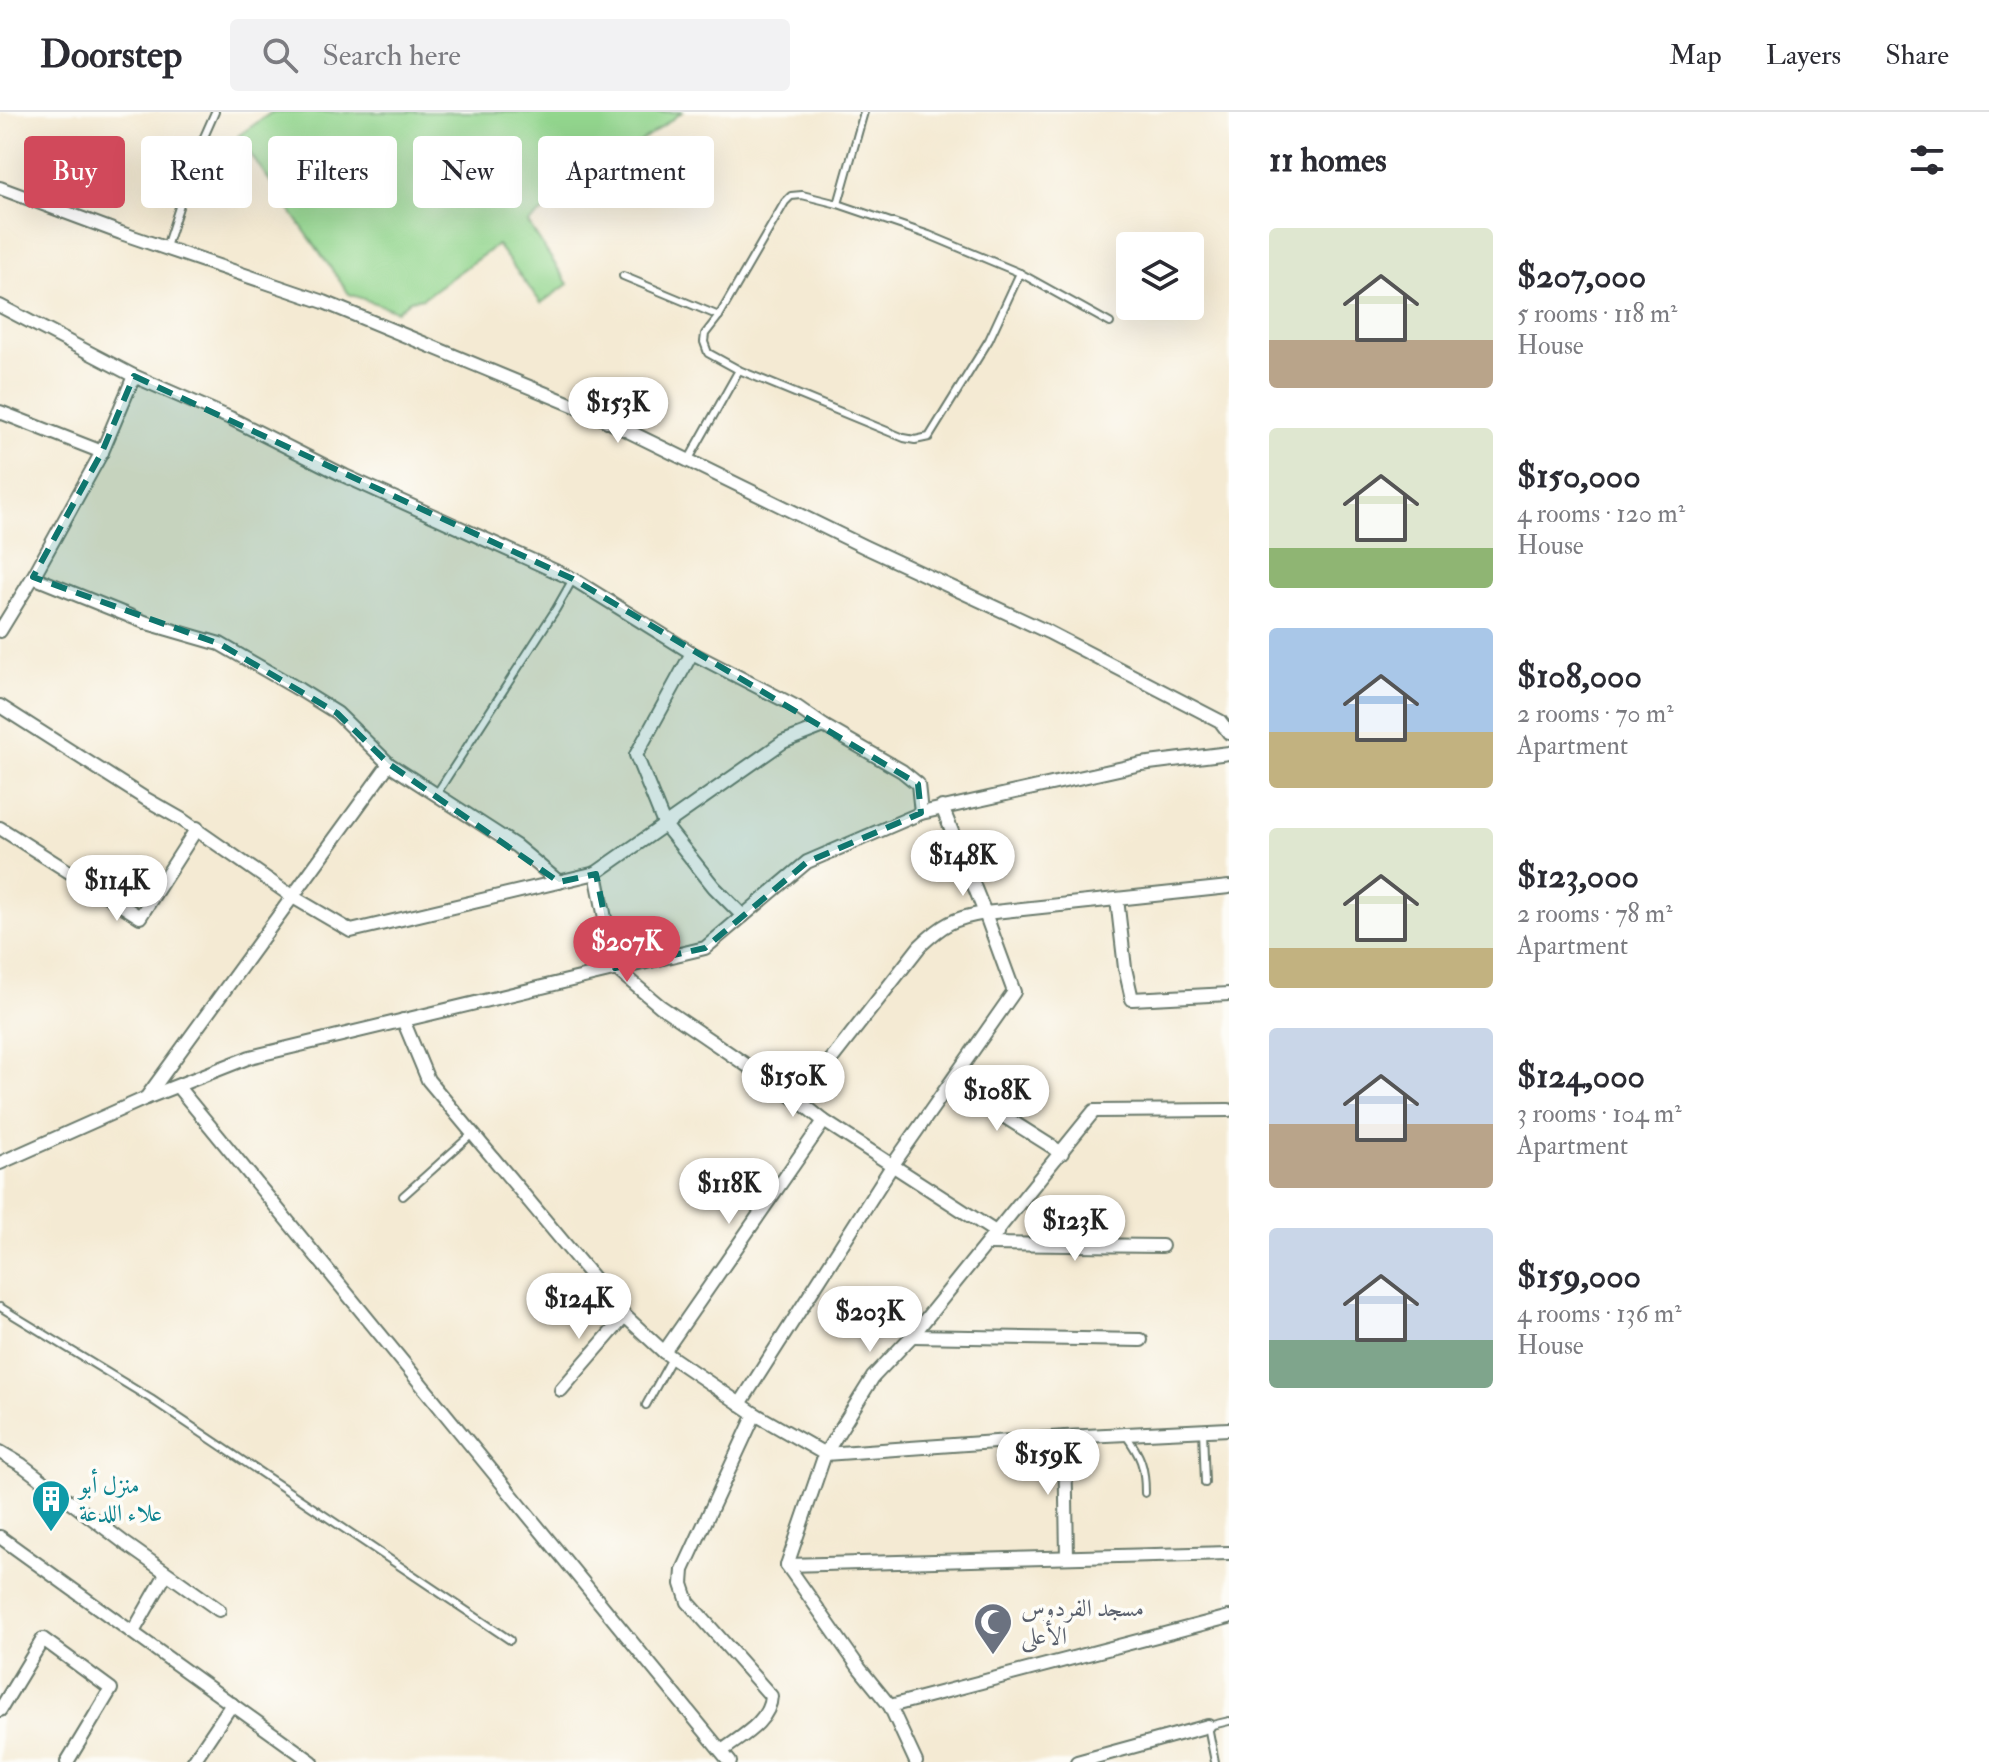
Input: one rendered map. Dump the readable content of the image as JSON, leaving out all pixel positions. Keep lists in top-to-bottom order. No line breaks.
{"places":{"building":["منزل أبو علاء اللدعة"],"mosque":["مسجد الفردوس الأعلى"]},"page":{"header":"Doorstep","search":"Search here","nav":["Map","Layers","Share"],"heading":"11 homes","chip":["Buy","Rent","Filters","New","Apartment"],"list":[{"name":"$207,000","note":"5 rooms · 118 m² · House"},{"name":"$150,000","note":"4 rooms · 120 m² · House"},{"name":"$108,000","note":"2 rooms · 70 m² · Apartment"},{"name":"$123,000","note":"2 rooms · 78 m² · Apartment"},{"name":"$124,000","note":"3 rooms · 104 m² · Apartment"},{"name":"$159,000","note":"4 rooms · 136 m² · House"}],"price":["$153K","$148K","$114K","$207K","$150K","$108K","$118K","$123K","$124K","$203K","$159K"]}}
